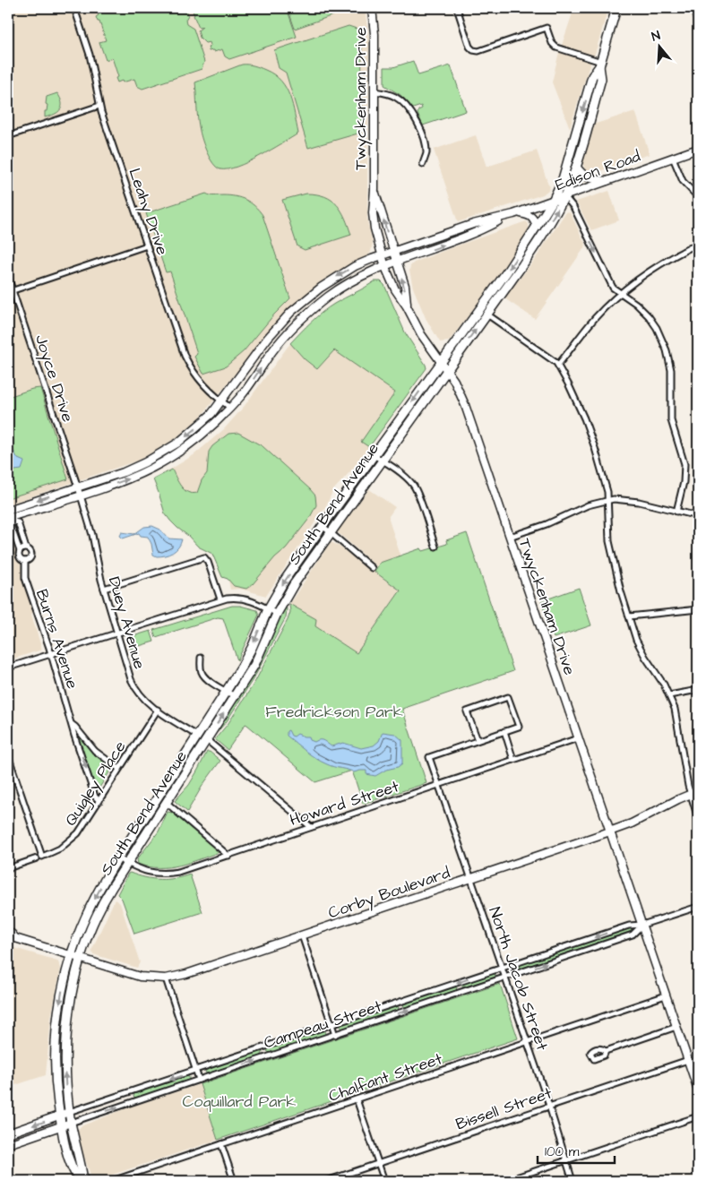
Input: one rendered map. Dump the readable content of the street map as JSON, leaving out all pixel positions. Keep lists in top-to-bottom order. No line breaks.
{"streets":{"main road":["South Bend Avenue"],"street":["Twyckenham Drive","Edison Road","Leahy Drive","Joyce Drive","Duey Avenue","Burns Avenue","Quigley Place","Howard Street","Corby Boulevard","North Jacob Street","Campeau Street","Chalfant Street","Bissell Street"]},"crossings":[["Twyckenham Drive","Edison Road"],["Twyckenham Drive","South Bend Avenue"],["Twyckenham Drive","Howard Street"],["Twyckenham Drive","Corby Boulevard"],["Twyckenham Drive","Campeau Street"],["Twyckenham Drive","Chalfant Street"],["Twyckenham Drive","Bissell Street"],["Edison Road","Leahy Drive"],["Edison Road","Joyce Drive"],["Edison Road","South Bend Avenue"],["Edison Road","Duey Avenue"],["Joyce Drive","Duey Avenue"],["South Bend Avenue","Duey Avenue"],["South Bend Avenue","Howard Street"],["South Bend Avenue","Corby Boulevard"],["South Bend Avenue","Campeau Street"],["Duey Avenue","Quigley Place"],["Burns Avenue","Quigley Place"],["Howard Street","North Jacob Street"],["Corby Boulevard","North Jacob Street"],["North Jacob Street","Campeau Street"],["North Jacob Street","Chalfant Street"],["North Jacob Street","Bissell Street"]],"parks":["Fredrickson Park","Coquillard Park"],"scale_bar":"100 m","north":"top"}
